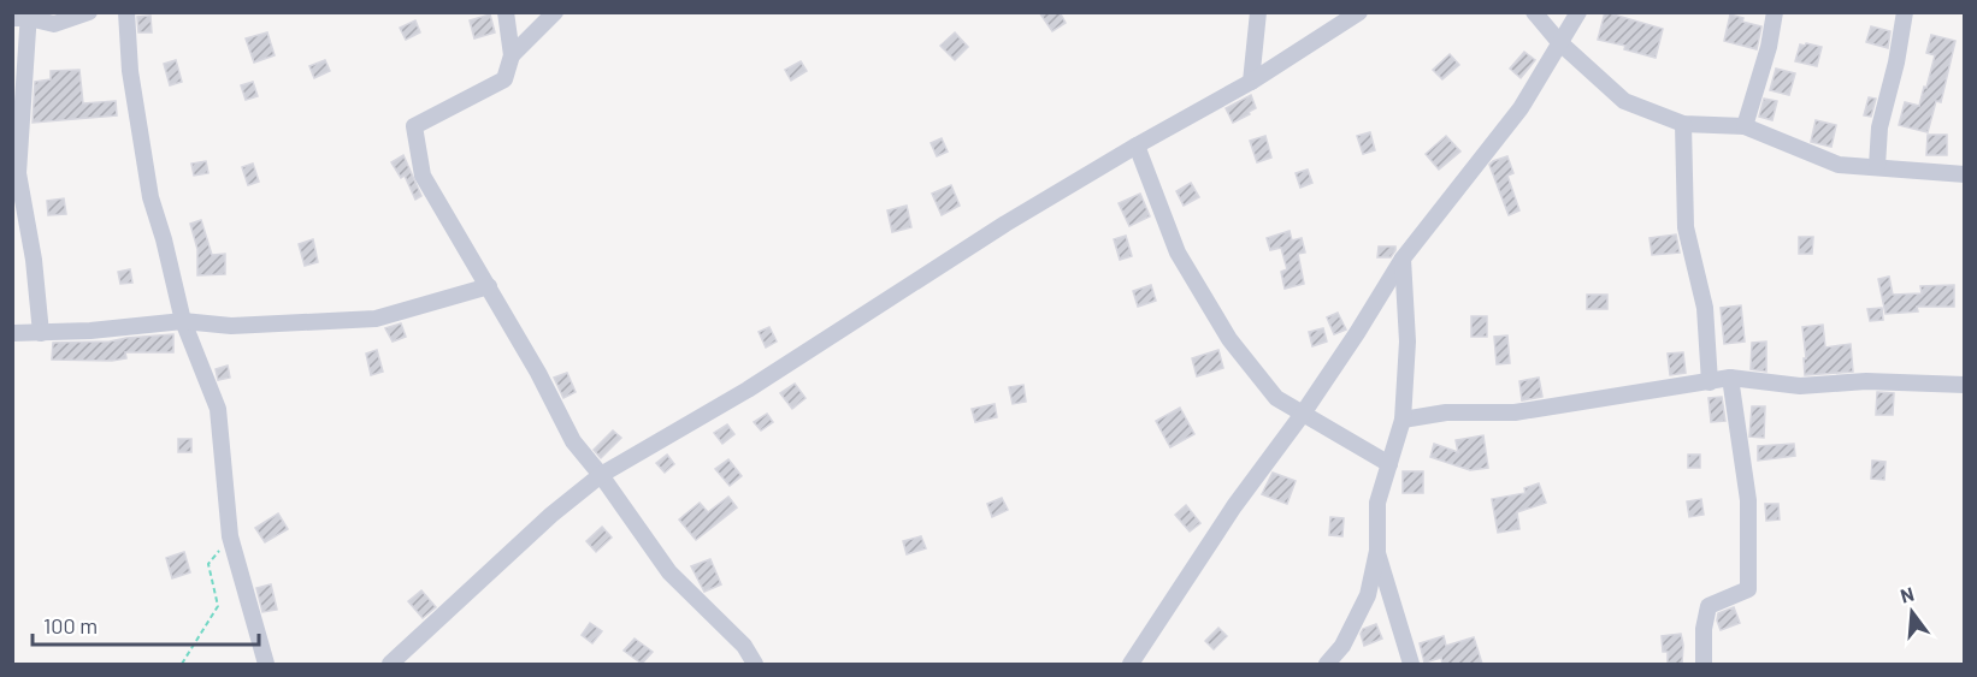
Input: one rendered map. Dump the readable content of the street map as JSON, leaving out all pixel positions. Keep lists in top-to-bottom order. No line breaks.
{"scale_bar":"100 m","north":"top"}
